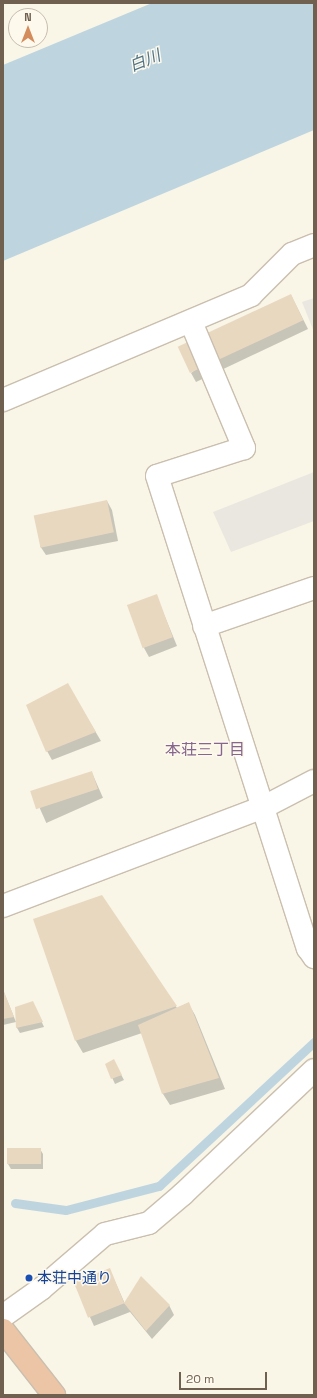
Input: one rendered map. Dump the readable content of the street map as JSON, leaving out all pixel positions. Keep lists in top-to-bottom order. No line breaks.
{"districts":["本荘三丁目"],"water":["白川"],"places":["本荘中通り"],"scale_bar":"20 m","north":"top"}
